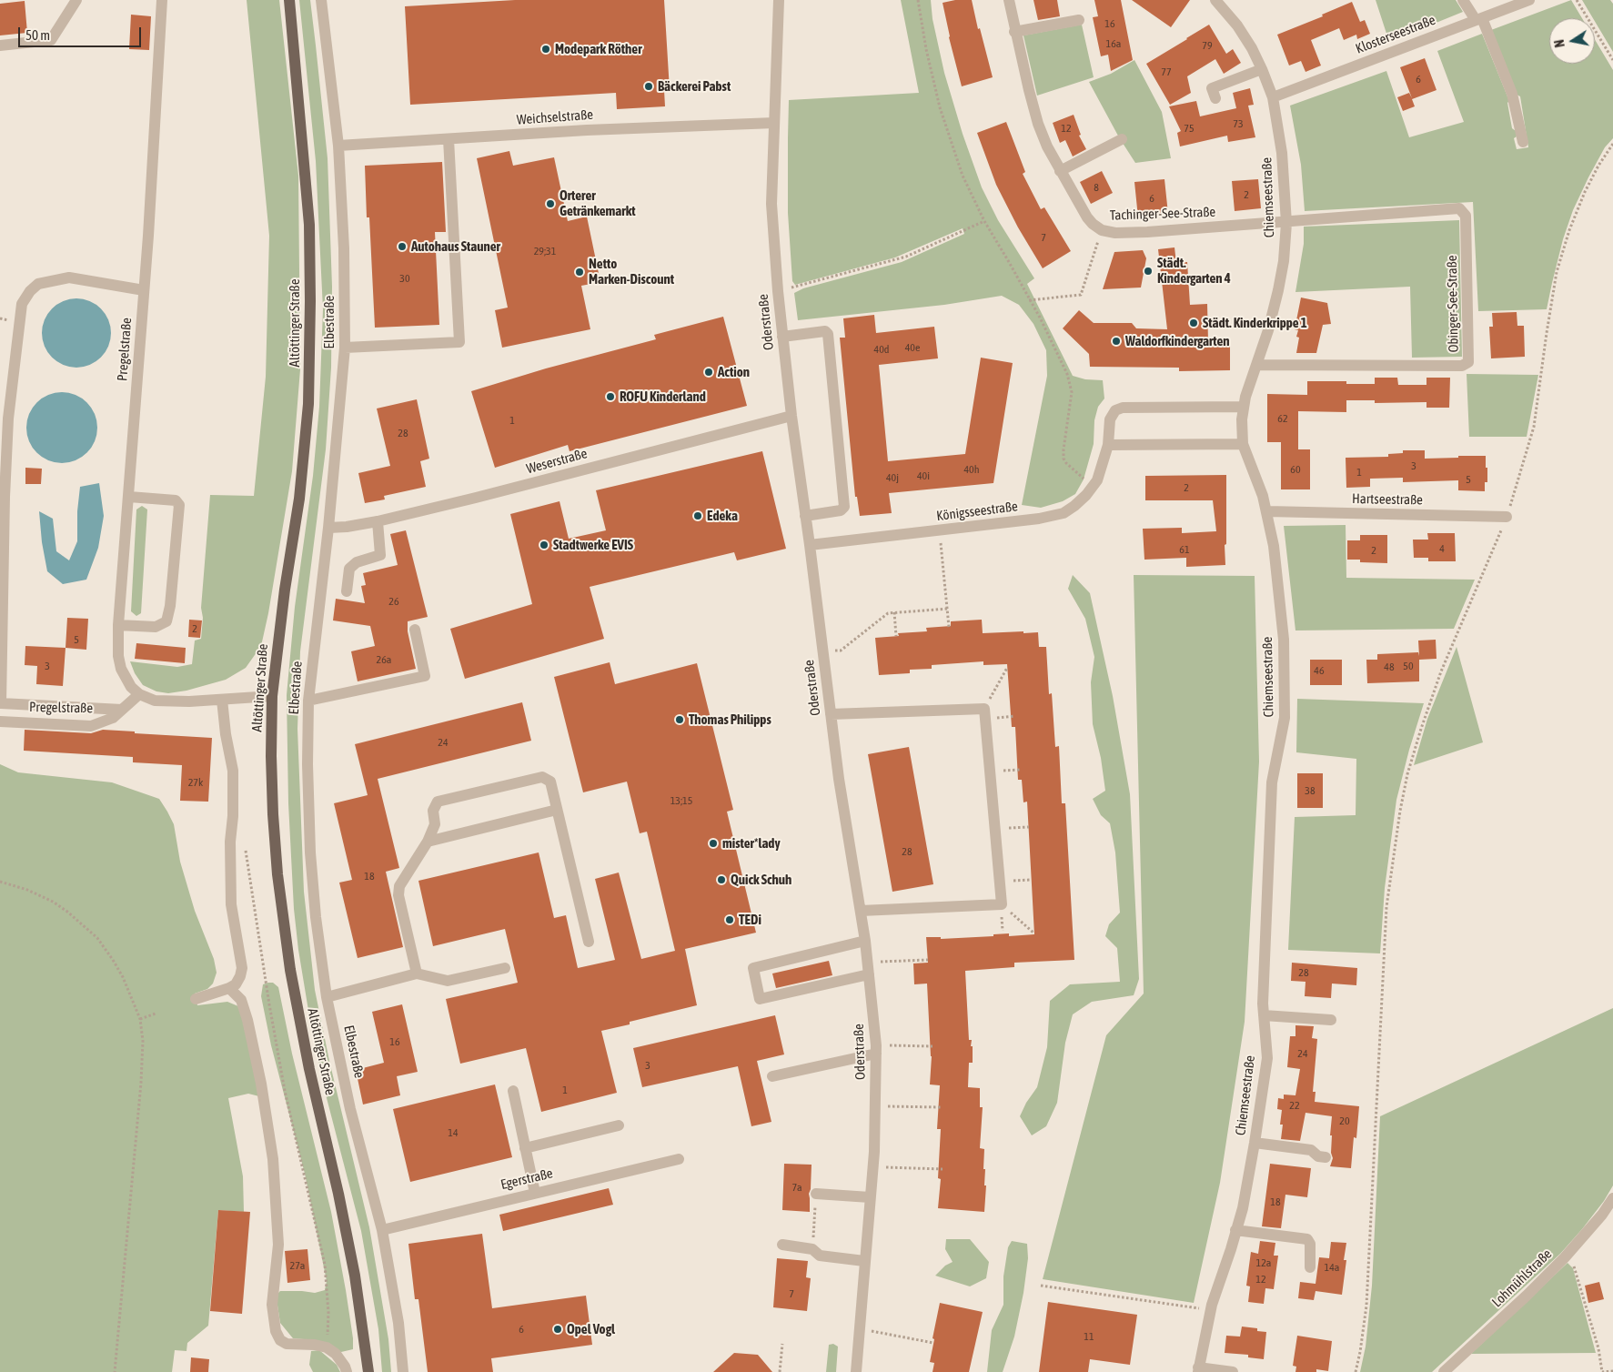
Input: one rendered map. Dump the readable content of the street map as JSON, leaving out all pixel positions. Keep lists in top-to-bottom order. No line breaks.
{"streets":{"main road":["Altöttinger Straße"],"street":["Klosterseestraße","Weichselstraße","Chiemseestraße","Tachinger-See-Straße","Obinger-See-Straße","Elbestraße","Oderstraße","Pregelstraße","Weserstraße","Hartseestraße","Königsseestraße","Egerstraße","Lohmühlstraße"]},"crossings":[["Klosterseestraße","Chiemseestraße"],["Weichselstraße","Elbestraße"],["Weichselstraße","Oderstraße"],["Chiemseestraße","Tachinger-See-Straße"],["Chiemseestraße","Obinger-See-Straße"],["Chiemseestraße","Hartseestraße"],["Chiemseestraße","Königsseestraße"],["Tachinger-See-Straße","Obinger-See-Straße"],["Elbestraße","Weserstraße"],["Elbestraße","Egerstraße"],["Oderstraße","Weserstraße"],["Oderstraße","Königsseestraße"]],"places":["Modepark Röther","Bäckerei Pabst","Orterer Getränkemarkt","Autohaus Stauner","Städt. Kindergarten 4","Netto Marken-Discount","Städt. Kinderkrippe 1","Waldorfkindergarten","Action","ROFU Kinderland","Edeka","Stadtwerke EVIS","Thomas Philipps","mister*lady","Quick Schuh","TEDi","Opel Vogl"],"house_numbers":["16","16a","79","77","6","73","12","75","8","2","6","7","29;31","30","40e","40d","62","1","28","3","40h","60","1","40i","40j","5","2","4","61","2","26","2","5","26a","3","50","48","46","24","27k","38","13;15","28","18","28","16","24","3","1","22","20","14","7a","18","12a","27a","14a","12","7","6","11"],"scale_bar":"50 m","north":"left"}
